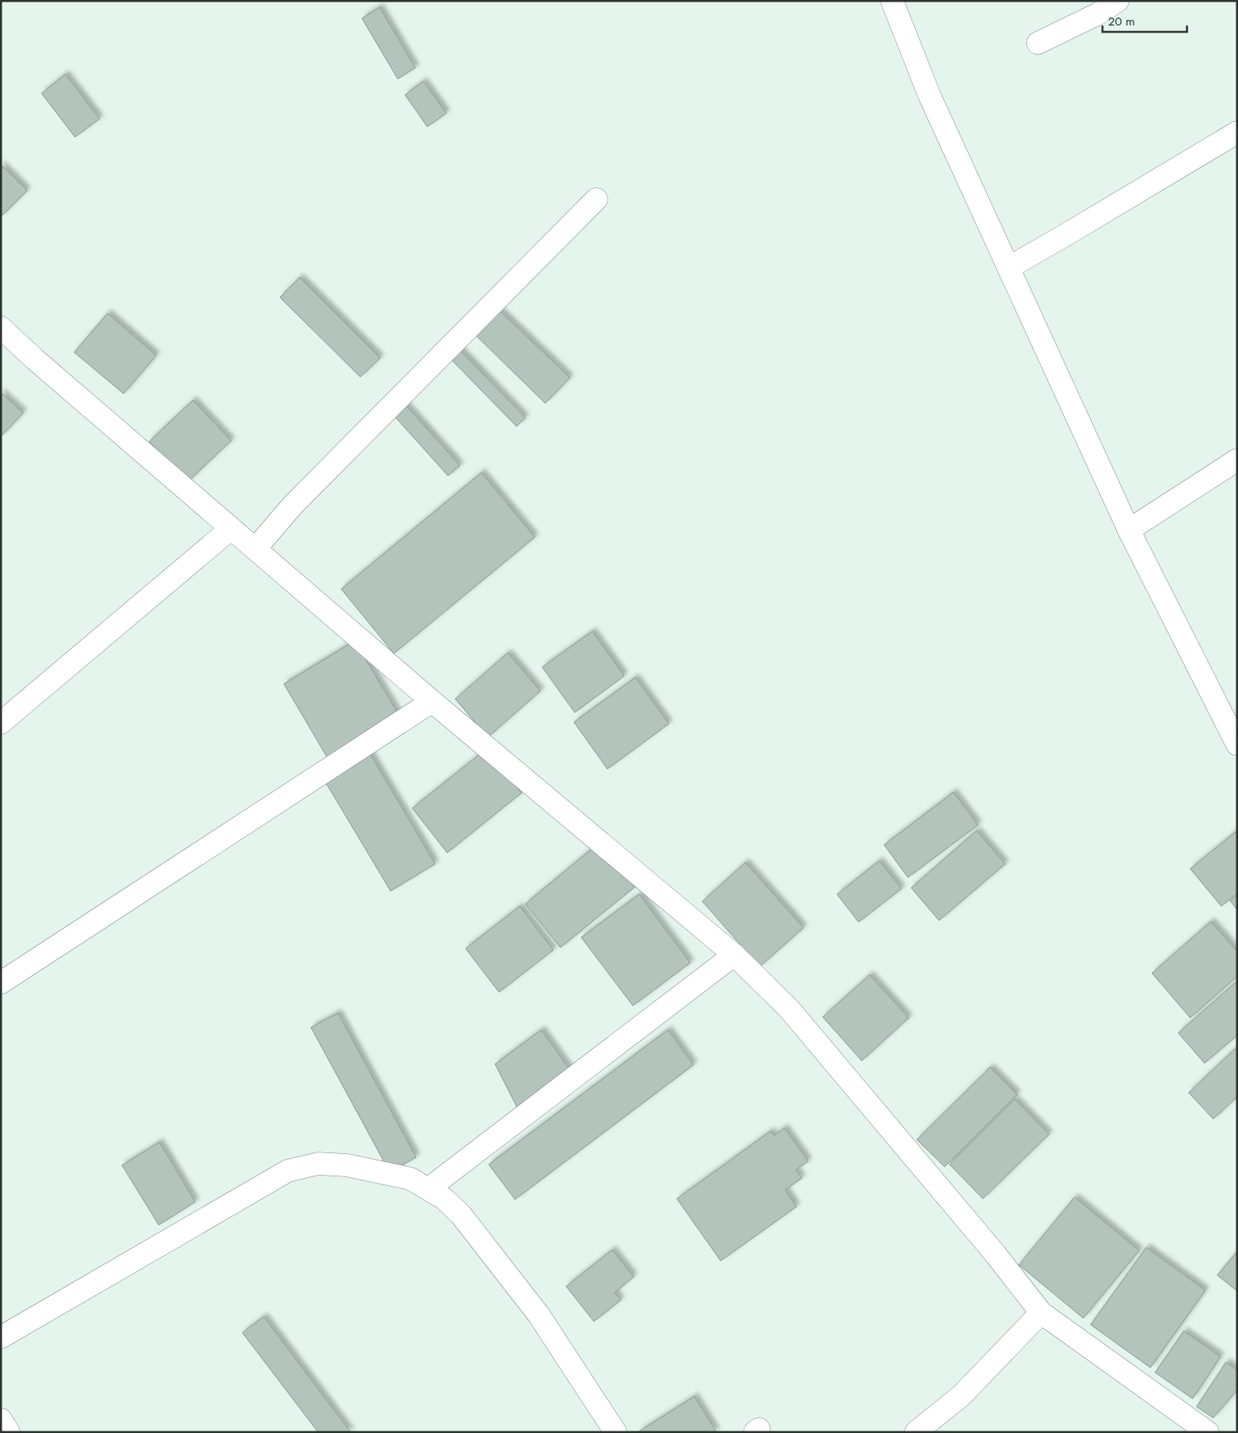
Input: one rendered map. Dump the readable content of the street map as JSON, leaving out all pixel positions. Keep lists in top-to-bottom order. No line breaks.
{"scale_bar":"20 m"}
